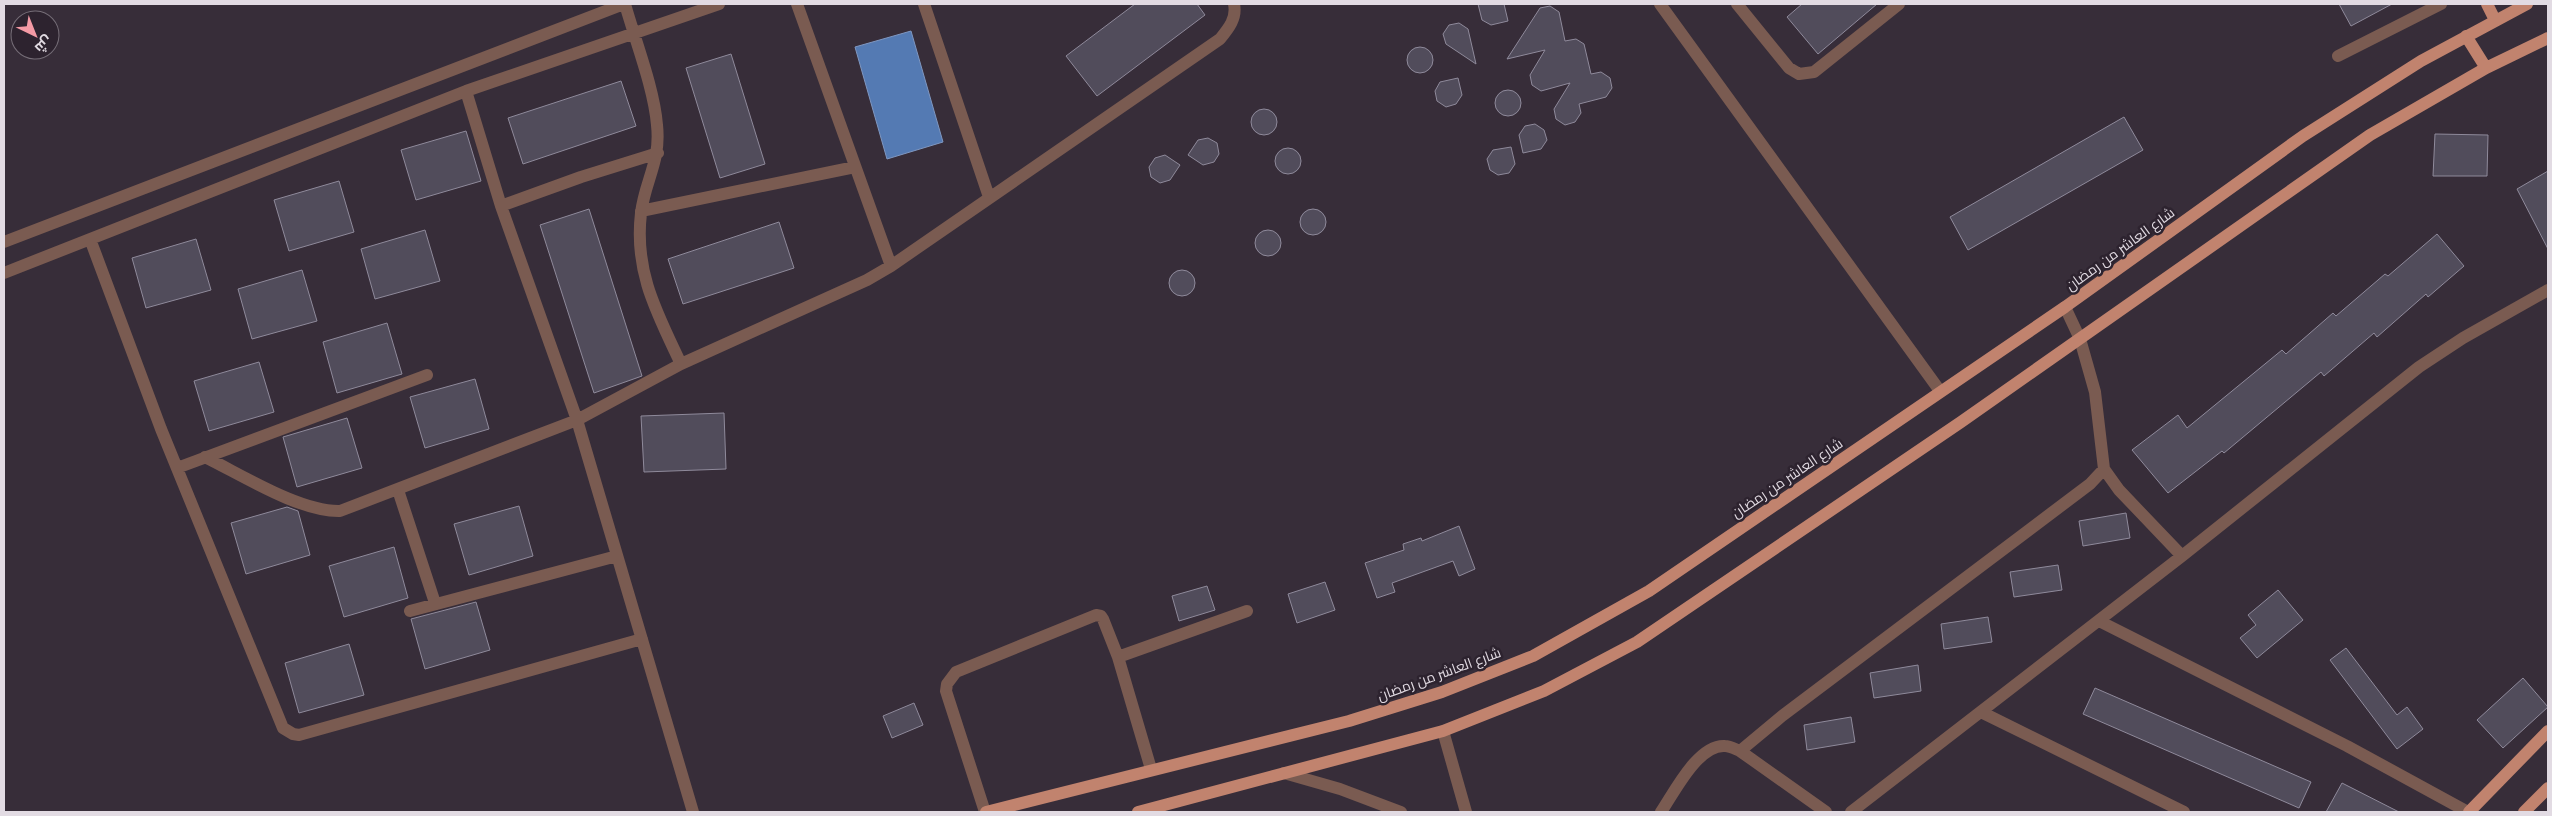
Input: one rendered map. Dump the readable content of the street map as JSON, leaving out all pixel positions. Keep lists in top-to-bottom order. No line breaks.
{"streets":{"main road":["شارع العاشر من رمضان"]},"north":"bottom right"}
